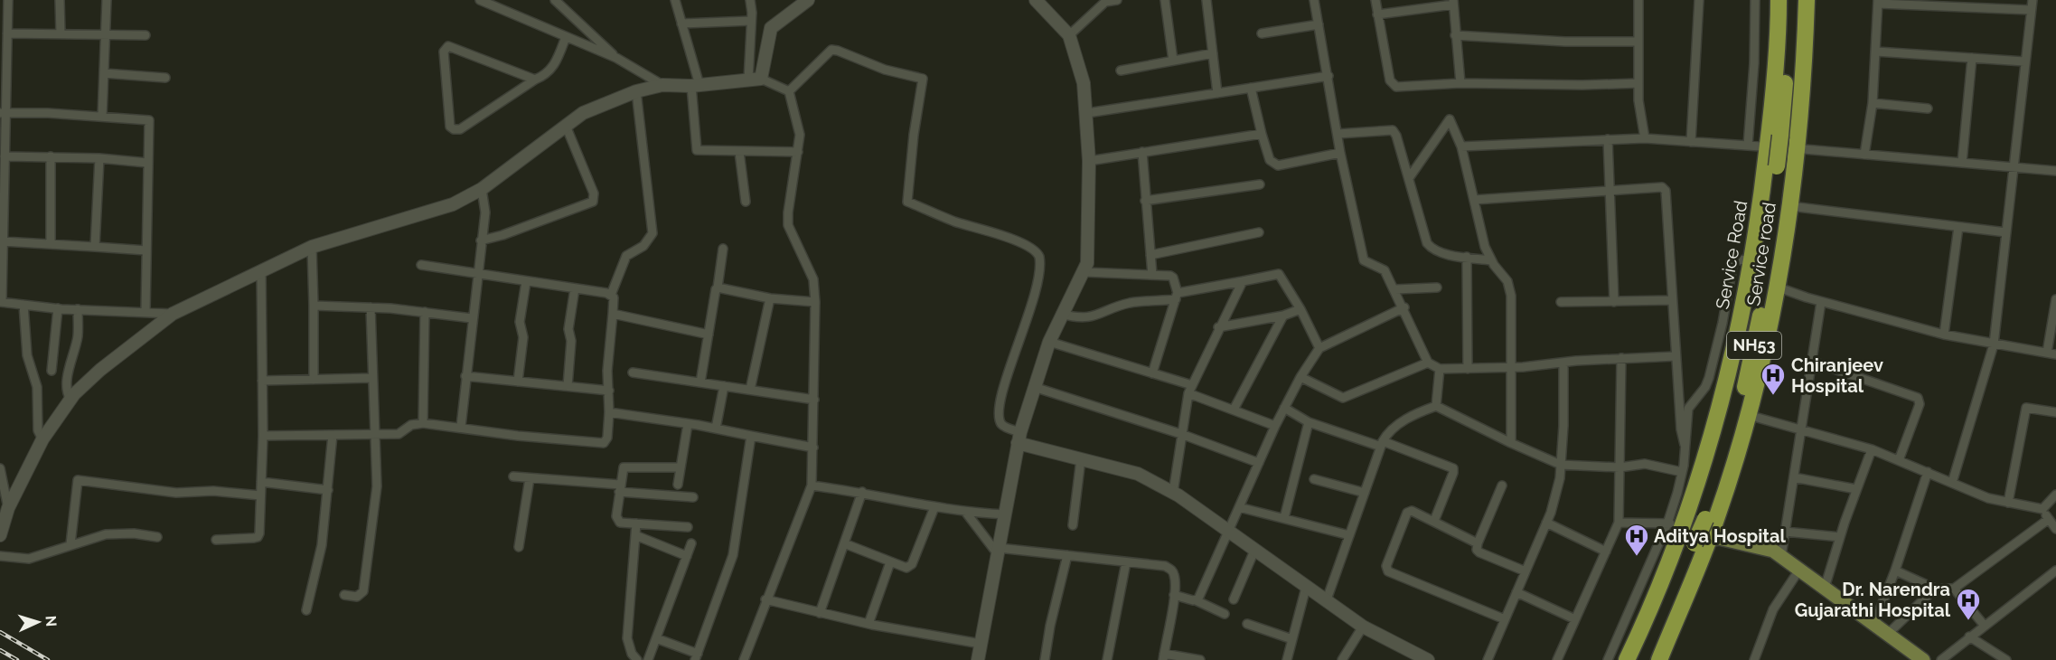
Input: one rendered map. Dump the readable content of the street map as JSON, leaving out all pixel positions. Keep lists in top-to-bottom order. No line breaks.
{"streets":{"highway":["Service road","Service Road","NH53"]},"crossings":[["Service road","Service Road"],["Service road","NH53"],["Service Road","NH53"]],"places":{"hospital":["Chiranjeev Hospital","Aditya Hospital","Dr. Narendra Gujarathi Hospital"]},"north":"right"}
